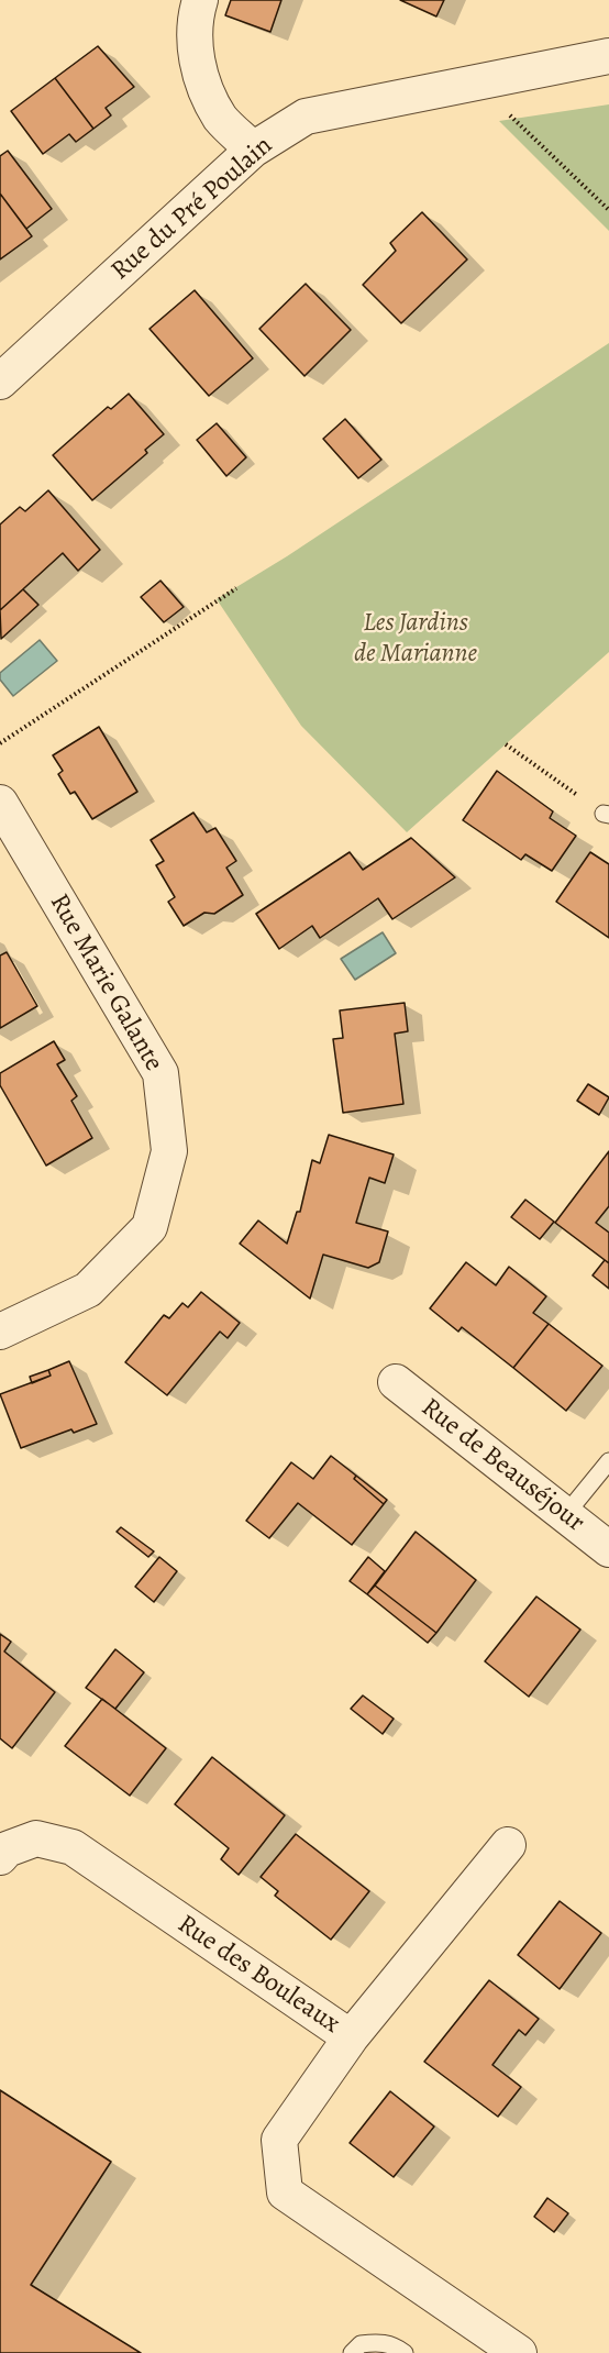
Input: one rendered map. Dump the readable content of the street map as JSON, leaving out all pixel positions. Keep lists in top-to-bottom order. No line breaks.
{"streets":{"street":["Rue du Pré Poulain","Rue Marie Galante","Rue de Beauséjour","Rue des Bouleaux"]},"parks":["Les Jardins de Marianne"]}
